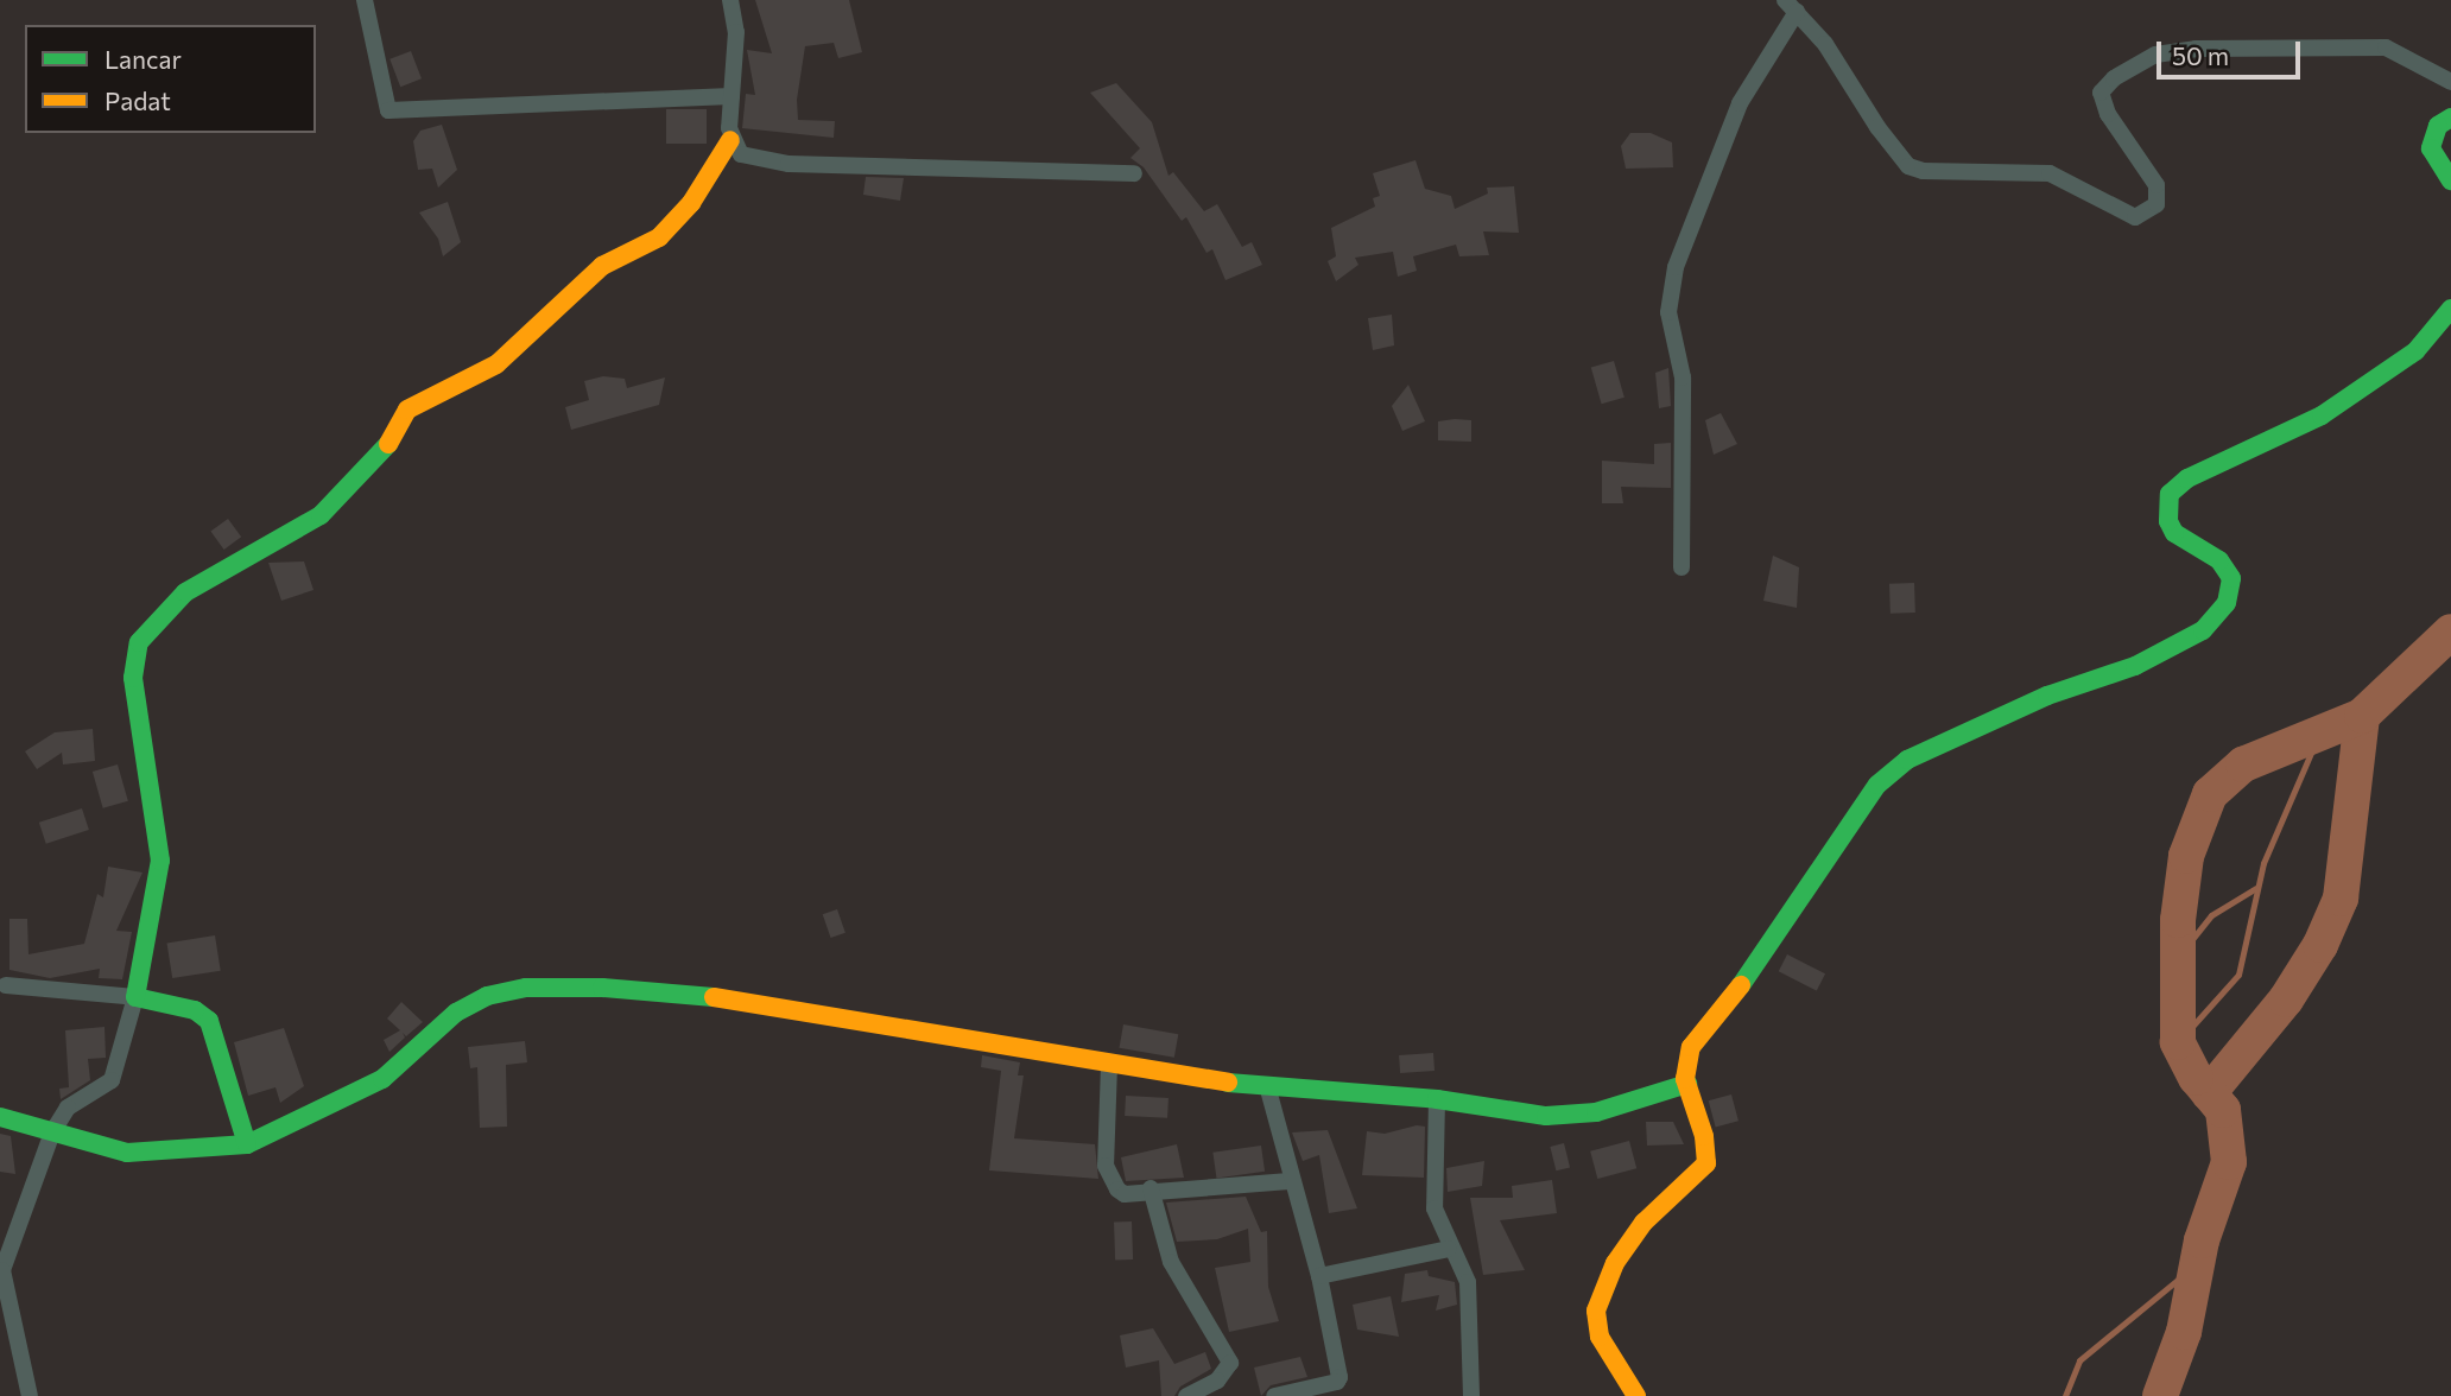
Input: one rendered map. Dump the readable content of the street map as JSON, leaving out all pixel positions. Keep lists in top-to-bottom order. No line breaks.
{"legend":["Lancar","Padat"],"scale_bar":"50 m"}
